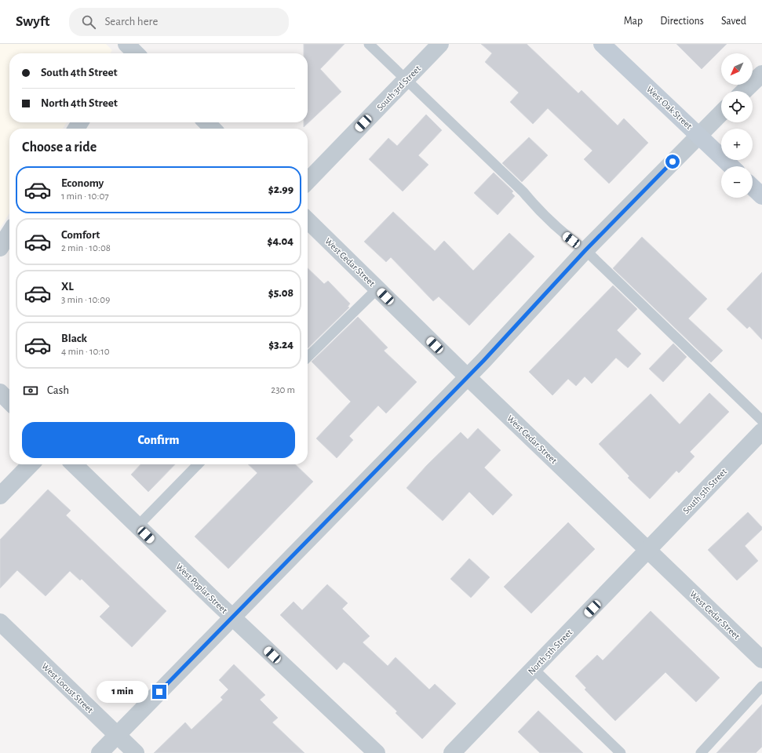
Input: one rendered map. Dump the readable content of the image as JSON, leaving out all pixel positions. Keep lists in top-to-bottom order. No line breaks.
{"streets":{"main road":["West Oak Street"],"street":["South 3rd Street","West Cedar Street","South 5th Street","West Poplar Street","North 5th Street","West Locust Street"]},"crossings":[["West Cedar Street","South 5th Street"],["West Cedar Street","North 5th Street"],["South 5th Street","North 5th Street"]],"north":"bottom left","page":{"header":"Swyft","search":"Search here","nav":["Map","Directions","Saved"],"map_buttons":["+","−"],"banner":["South 4th Street","North 4th Street"],"heading":"Choose a ride","list":[{"name":"Economy","note":"1 min · 10:07","value":"$2.99"},{"name":"Comfort","note":"2 min · 10:08","value":"$4.04"},{"name":"XL","note":"3 min · 10:09","value":"$5.08"},{"name":"Black","note":"4 min · 10:10","value":"$3.24"}],"pay":["Cash","230 m"],"buttons":"Confirm","bubble":"1 min"}}
